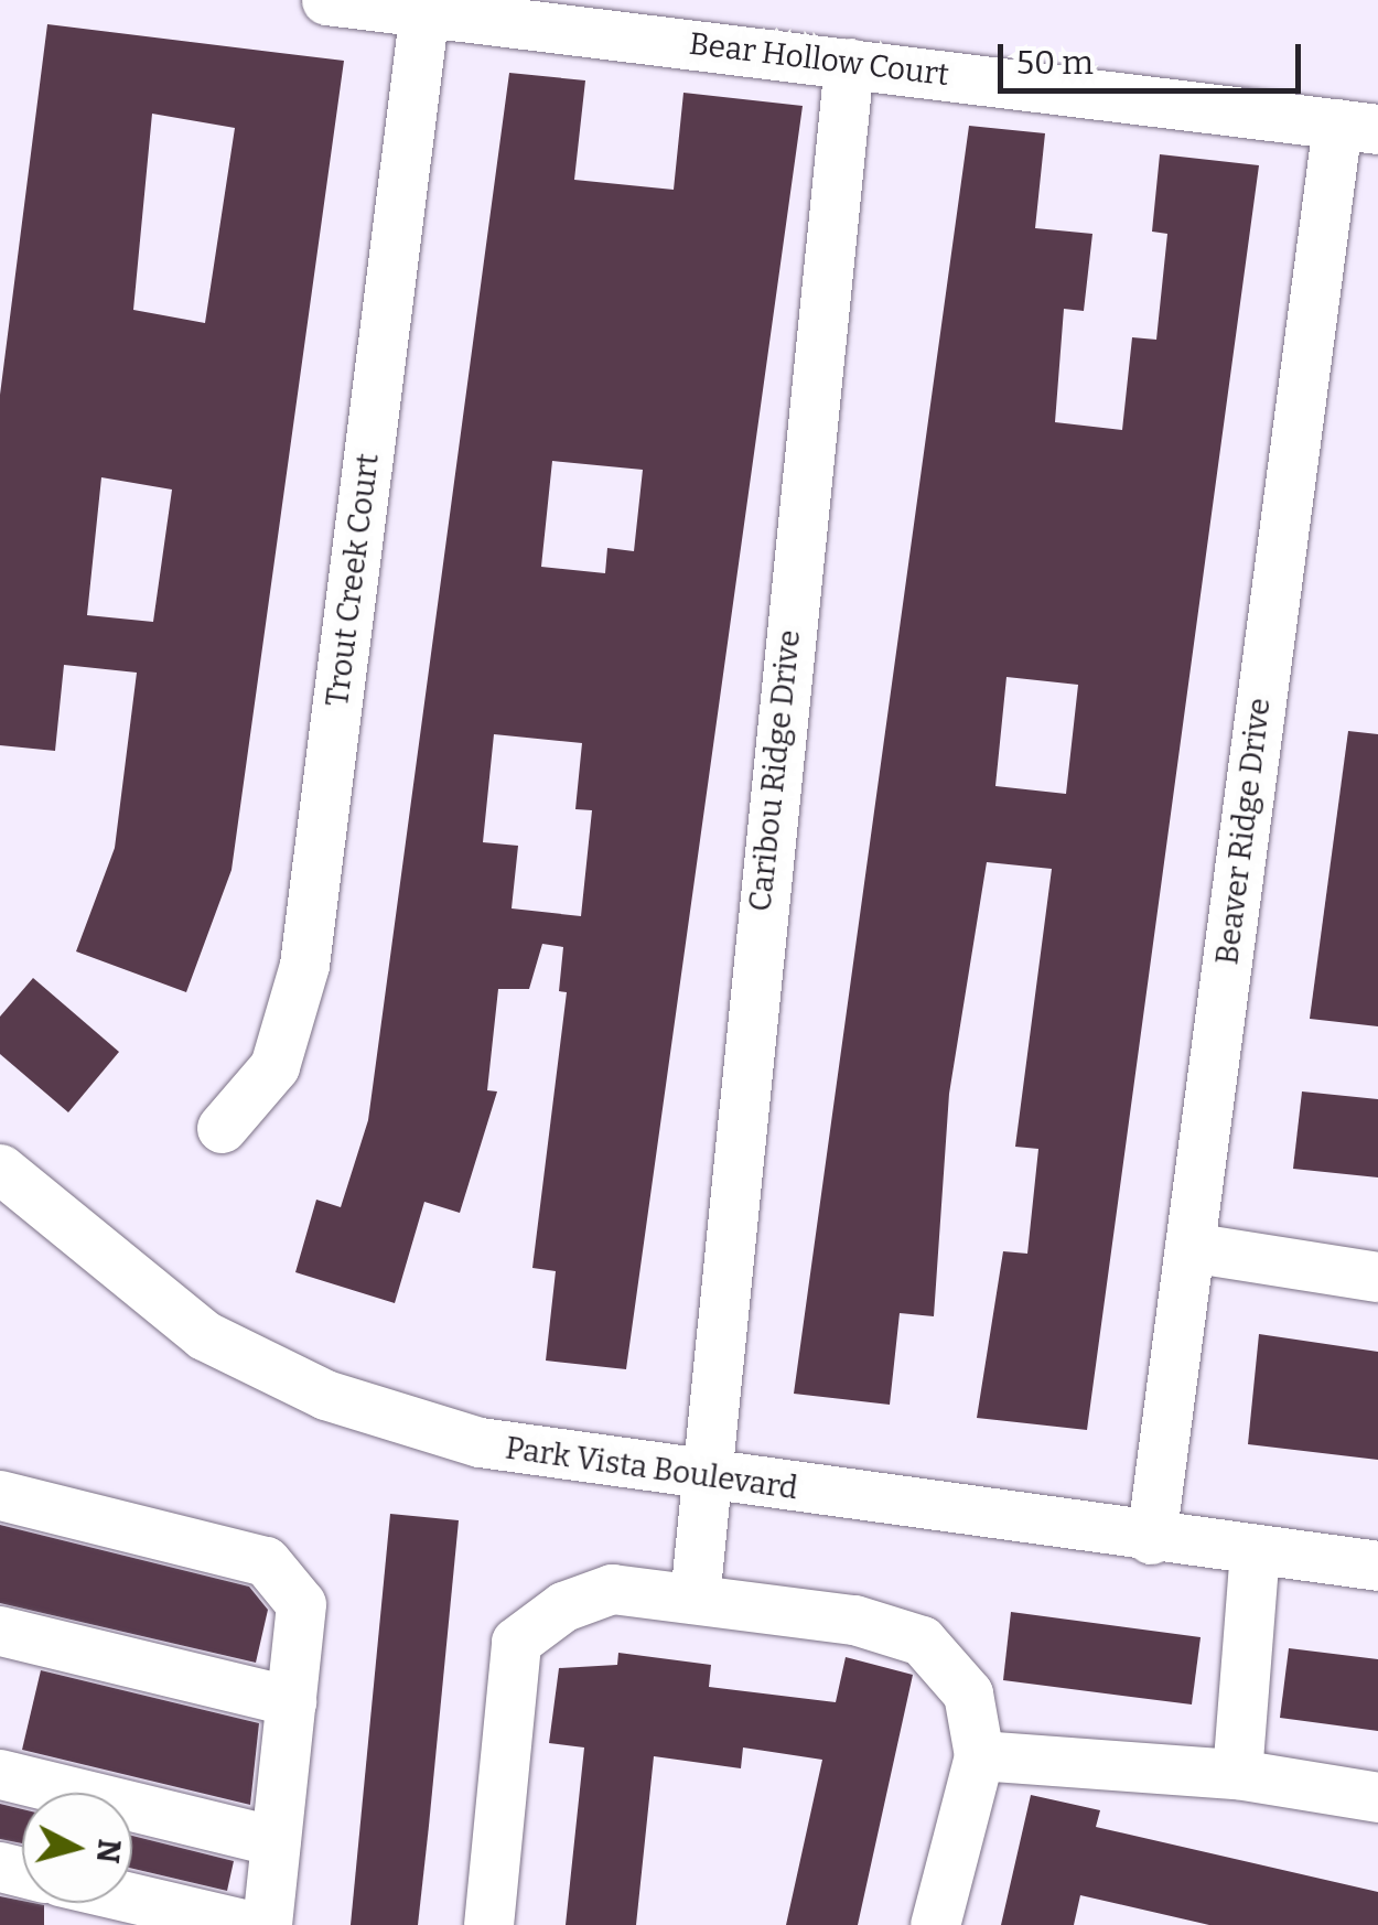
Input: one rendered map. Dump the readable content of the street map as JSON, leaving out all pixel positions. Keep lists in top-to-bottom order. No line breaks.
{"streets":{"street":["Bear Hollow Court","Trout Creek Court","Caribou Ridge Drive","Beaver Ridge Drive","Park Vista Boulevard"]},"crossings":[["Bear Hollow Court","Trout Creek Court"],["Bear Hollow Court","Caribou Ridge Drive"],["Bear Hollow Court","Beaver Ridge Drive"],["Caribou Ridge Drive","Park Vista Boulevard"],["Beaver Ridge Drive","Park Vista Boulevard"]],"scale_bar":"50 m","north":"right"}
